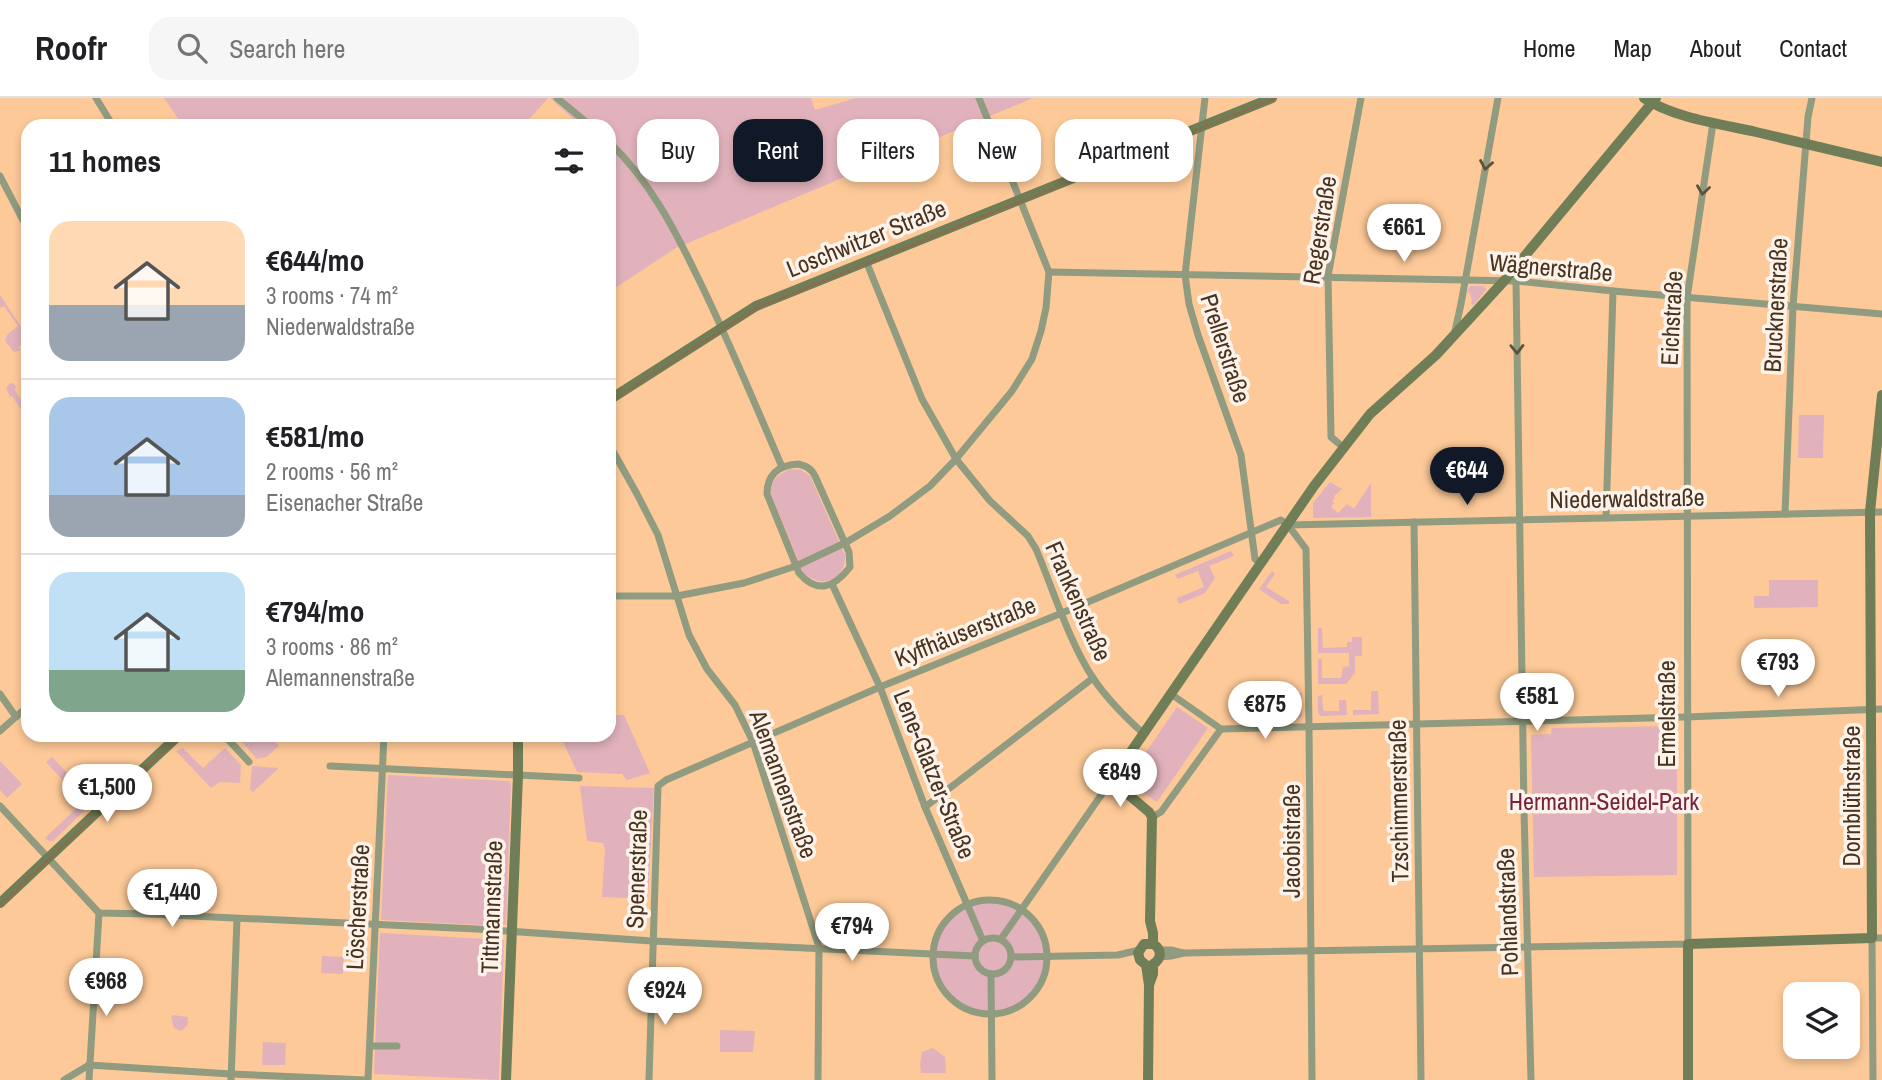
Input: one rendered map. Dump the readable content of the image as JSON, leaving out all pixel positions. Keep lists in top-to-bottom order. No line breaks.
{"streets":{"street":["Regerstraße","Loschwitzer Straße","Wägnerstraße","Brucknerstraße","Eichstraße","Prellerstraße","Niederwaldstraße","Frankenstraße","Kyffhäuserstraße","Ermelstraße","Lene-Glatzer-Straße","Alemannenstraße","Dornblüthstraße","Tzschimmerstraße","Jacobistraße","Spenerstraße","Löscherstraße","Tittmannstraße","Pohlandstraße"]},"crossings":[["Regerstraße","Wägnerstraße"],["Loschwitzer Straße","Prellerstraße"],["Loschwitzer Straße","Frankenstraße"],["Wägnerstraße","Brucknerstraße"],["Wägnerstraße","Eichstraße"],["Wägnerstraße","Prellerstraße"],["Wägnerstraße","Pohlandstraße"],["Brucknerstraße","Niederwaldstraße"],["Eichstraße","Niederwaldstraße"],["Eichstraße","Ermelstraße"],["Prellerstraße","Kyffhäuserstraße"],["Niederwaldstraße","Kyffhäuserstraße"],["Niederwaldstraße","Ermelstraße"],["Niederwaldstraße","Dornblüthstraße"],["Niederwaldstraße","Tzschimmerstraße"],["Niederwaldstraße","Jacobistraße"],["Niederwaldstraße","Pohlandstraße"],["Frankenstraße","Kyffhäuserstraße"],["Kyffhäuserstraße","Lene-Glatzer-Straße"],["Kyffhäuserstraße","Alemannenstraße"],["Kyffhäuserstraße","Jacobistraße"],["Kyffhäuserstraße","Spenerstraße"]],"one_way":["Eichstraße"],"parks":["Hermann-Seidel-Park"],"page":{"header":"Roofr","search":"Search here","nav":["Home","Map","About","Contact"],"chip":["Buy","Rent","Filters","New","Apartment"],"heading":"11 homes","list":[{"name":"€644/mo","note":"3 rooms · 74 m² · Niederwaldstraße"},{"name":"€581/mo","note":"2 rooms · 56 m² · Eisenacher Straße"},{"name":"€794/mo","note":"3 rooms · 86 m² · Alemannenstraße"}],"price":["€661","€644","€793","€581","€875","€849","€1,500","€1,440","€794","€968","€924"]}}
